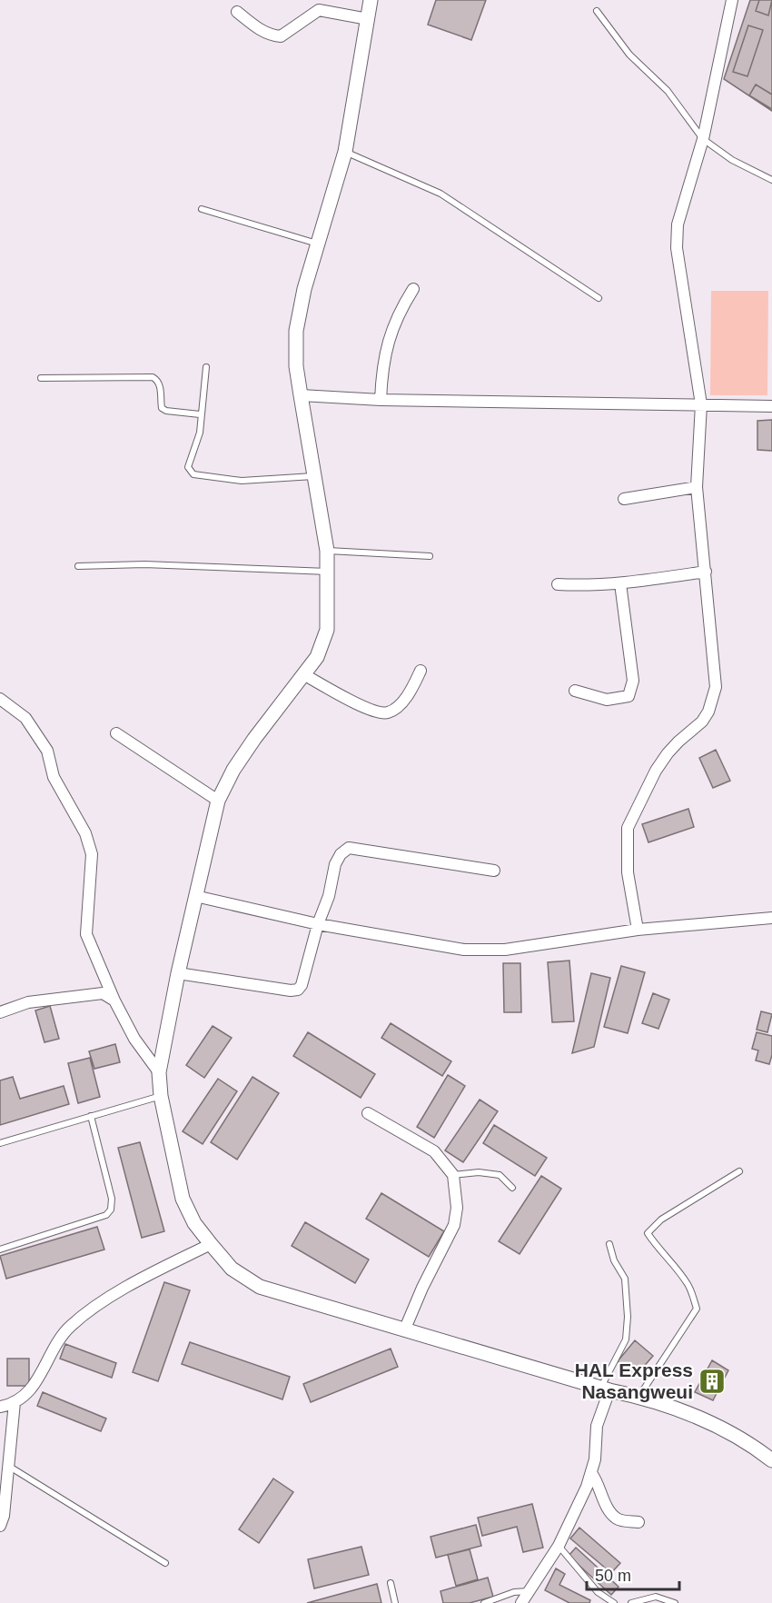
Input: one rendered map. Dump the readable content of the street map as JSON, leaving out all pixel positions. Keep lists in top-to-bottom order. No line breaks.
{"places":{"building":["HAL Express Nasangweui"]},"scale_bar":"50 m"}
